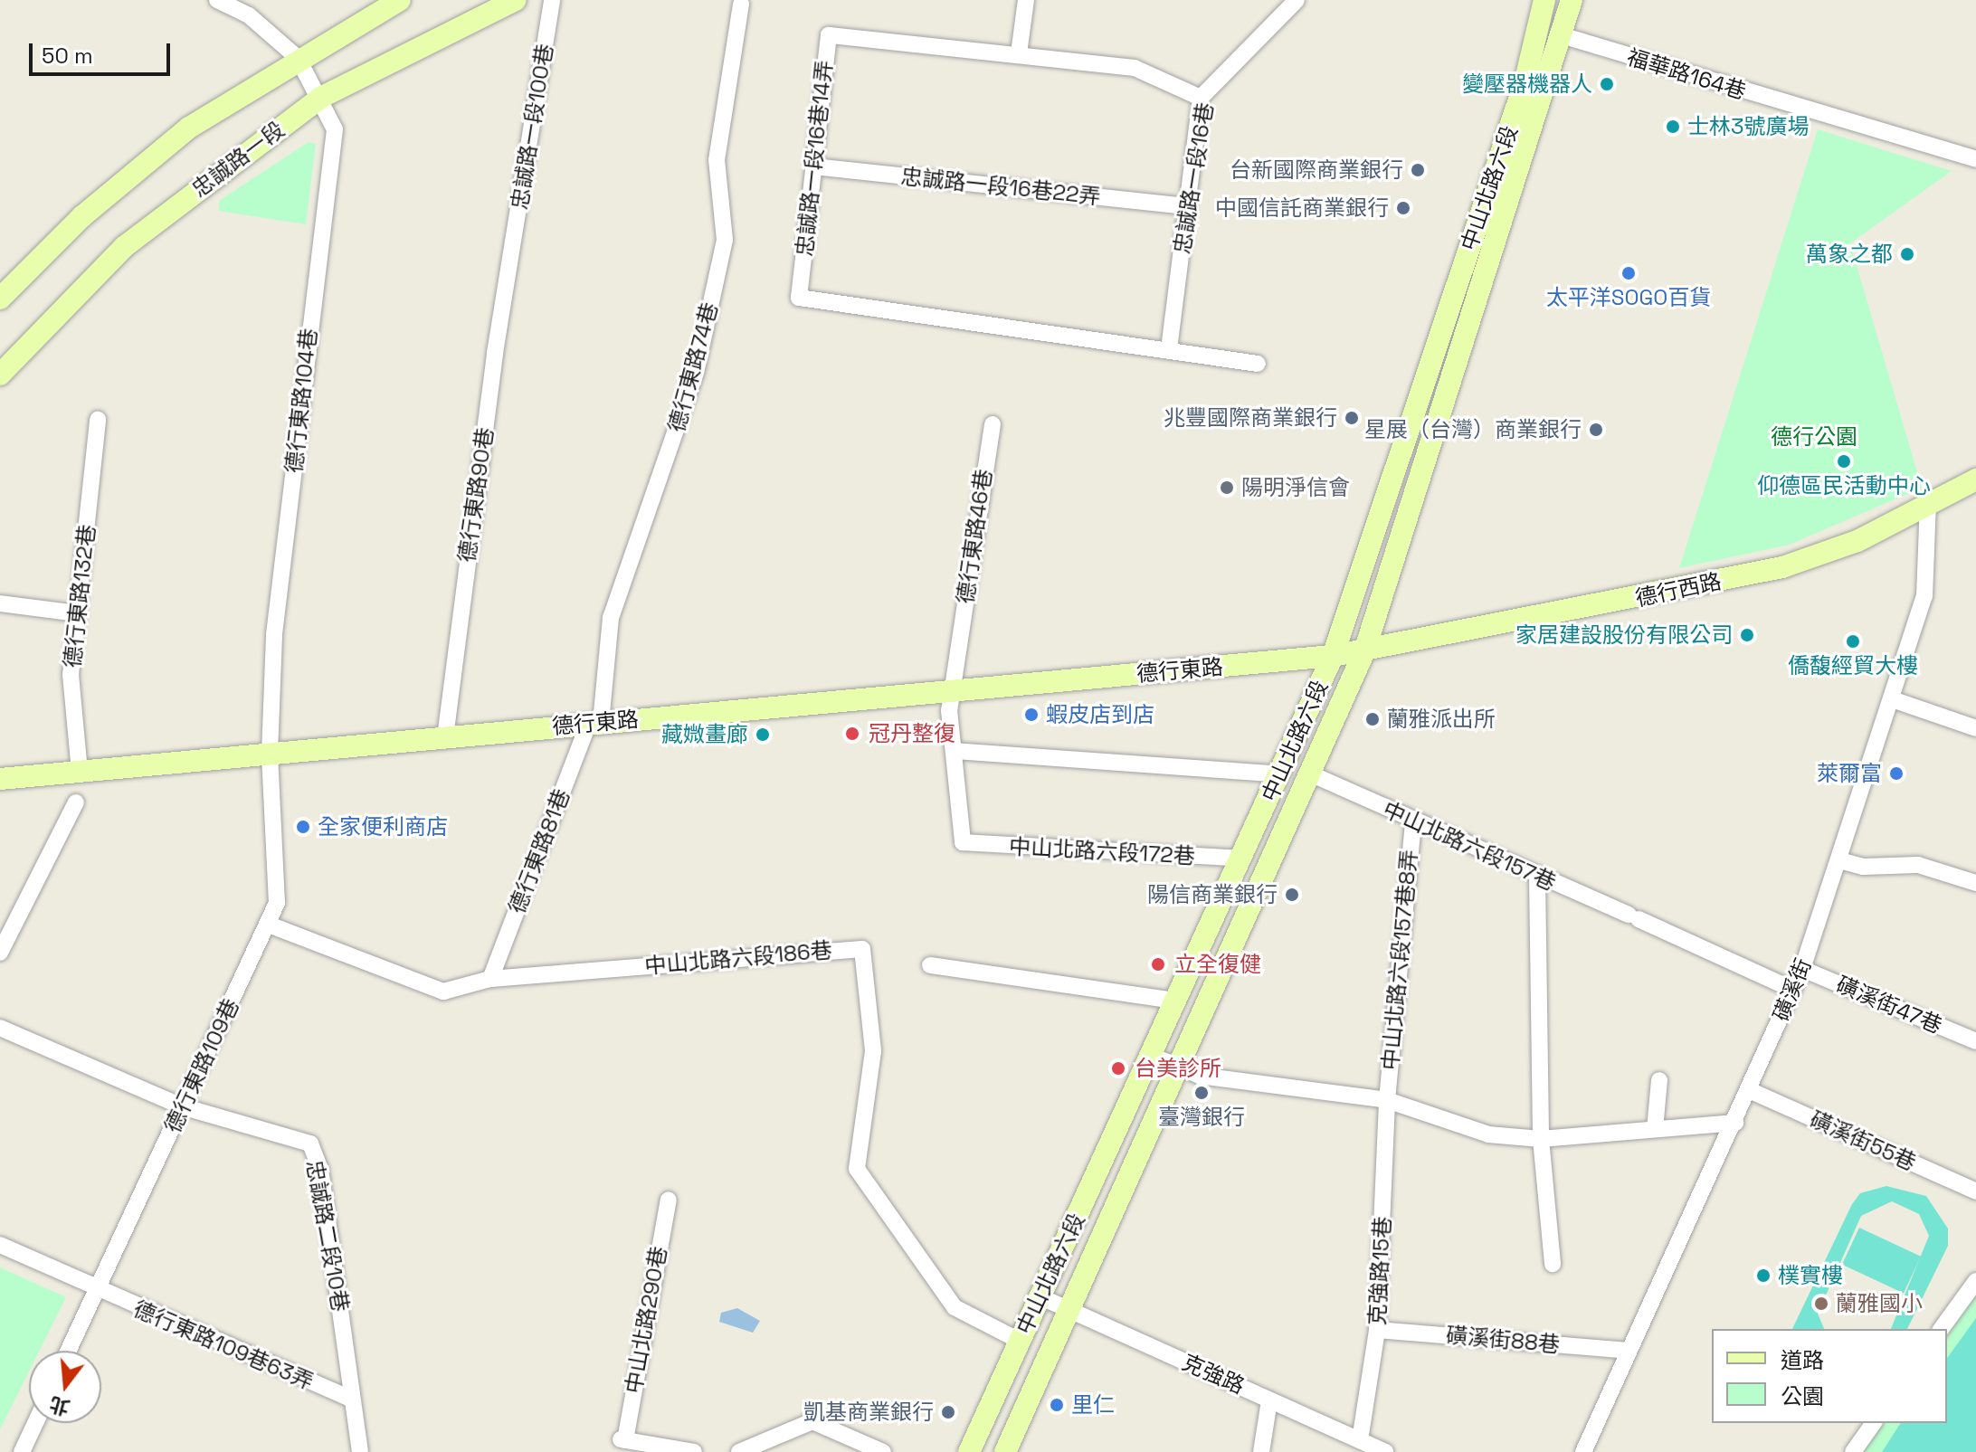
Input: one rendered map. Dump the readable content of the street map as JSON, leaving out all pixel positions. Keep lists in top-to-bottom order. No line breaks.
{"streets":{"street":["福華路164巷","忠誠路一段100巷","忠誠路一段16巷14弄","忠誠路一段","忠誠路一段16巷","忠誠路一段16巷22弄","中山北路六段","德行東路74巷","德行東路104巷","德行東路90巷","德行東路46巷","德行西路","德行東路132巷","德行東路","中山北路六段157巷","德行東路81巷","中山北路六段172巷","中山北路六段186巷","中山北路六段157巷8弄","磺溪街","磺溪街47巷","德行東路109巷","磺溪街55巷","忠誠路二段10巷","克強路15巷","中山北路290巷","磺溪街88巷","德行東路109巷63弄","克強路"]},"crossings":[["福華路164巷","中山北路六段"],["忠誠路一段100巷","德行東路90巷"],["忠誠路一段16巷14弄","忠誠路一段16巷"],["忠誠路一段16巷14弄","忠誠路一段16巷22弄"],["忠誠路一段","德行東路104巷"],["忠誠路一段16巷","忠誠路一段16巷22弄"],["中山北路六段","德行西路"],["中山北路六段","德行東路"],["中山北路六段","中山北路六段157巷"],["中山北路六段","中山北路六段172巷"],["中山北路六段","中山北路六段186巷"],["中山北路六段","克強路"],["德行東路74巷","德行東路"],["德行東路74巷","德行東路81巷"],["德行東路104巷","德行東路"],["德行東路104巷","德行東路109巷"],["德行東路90巷","德行東路"],["德行東路46巷","德行東路"],["德行東路46巷","中山北路六段172巷"],["德行西路","德行東路"],["德行西路","磺溪街"],["德行東路132巷","德行東路"],["德行東路","德行東路81巷"],["德行東路","德行東路109巷"],["中山北路六段157巷","中山北路六段157巷8弄"],["中山北路六段157巷","磺溪街"],["德行東路81巷","中山北路六段186巷"],["中山北路六段186巷","德行東路109巷"],["中山北路六段157巷8弄","克強路15巷"],["磺溪街","磺溪街47巷"],["磺溪街","磺溪街55巷"],["磺溪街","磺溪街88巷"],["德行東路109巷","忠誠路二段10巷"],["德行東路109巷","德行東路109巷63弄"],["忠誠路二段10巷","德行東路109巷63弄"],["克強路15巷","磺溪街88巷"],["克強路15巷","克強路"]],"parks":["德行公園"],"places":["變壓器機器人","士林3號廣場","台新國際商業銀行","中國信託商業銀行","萬象之都","太平洋SOGO百貨","兆豐國際商業銀行","星展（台灣）商業銀行","仰德區民活動中心","陽明淨信會","家居建設股份有限公司","僑馥經貿大樓","蝦皮店到店","蘭雅派出所","冠丹整復","藏媺畫廊","萊爾富","全家便利商店","陽信商業銀行","立全復健","台美診所","臺灣銀行","樸實樓","蘭雅國小","里仁","凱基商業銀行"],"legend":["道路","公園"],"scale_bar":"50 m","north":"bottom"}
